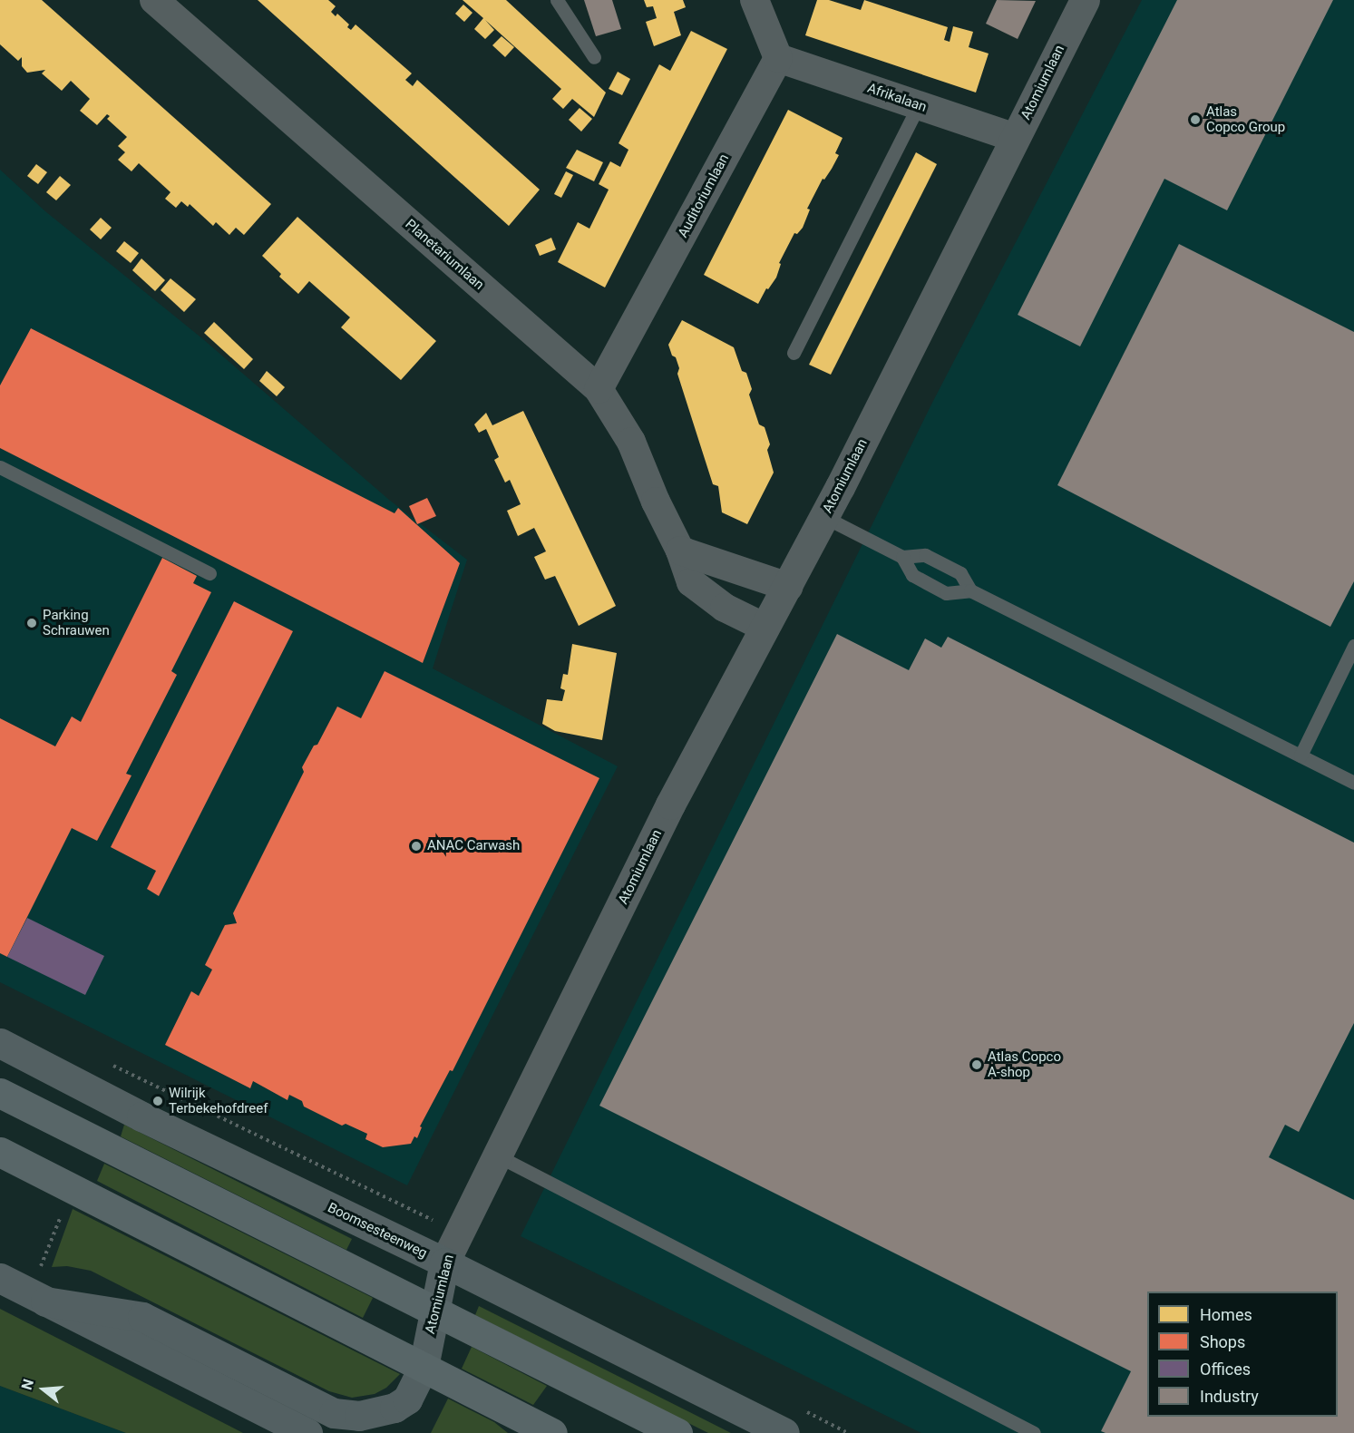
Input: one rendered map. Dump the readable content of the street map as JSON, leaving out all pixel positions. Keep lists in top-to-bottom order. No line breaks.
{"streets":{"main road":["Atomiumlaan","Boomsesteenweg"],"street":["Afrikalaan","Auditoriumlaan","Planetariumlaan"]},"crossings":[["Atomiumlaan","Afrikalaan"],["Atomiumlaan","Planetariumlaan"],["Atomiumlaan","Boomsesteenweg"],["Afrikalaan","Auditoriumlaan"],["Auditoriumlaan","Planetariumlaan"]],"places":["Atlas Copco Group","Parking Schrauwen","ANAC Carwash","Atlas Copco A-shop","Wilrijk Terbekehofdreef"],"legend":["Homes","Shops","Offices","Industry"],"north":"left"}
